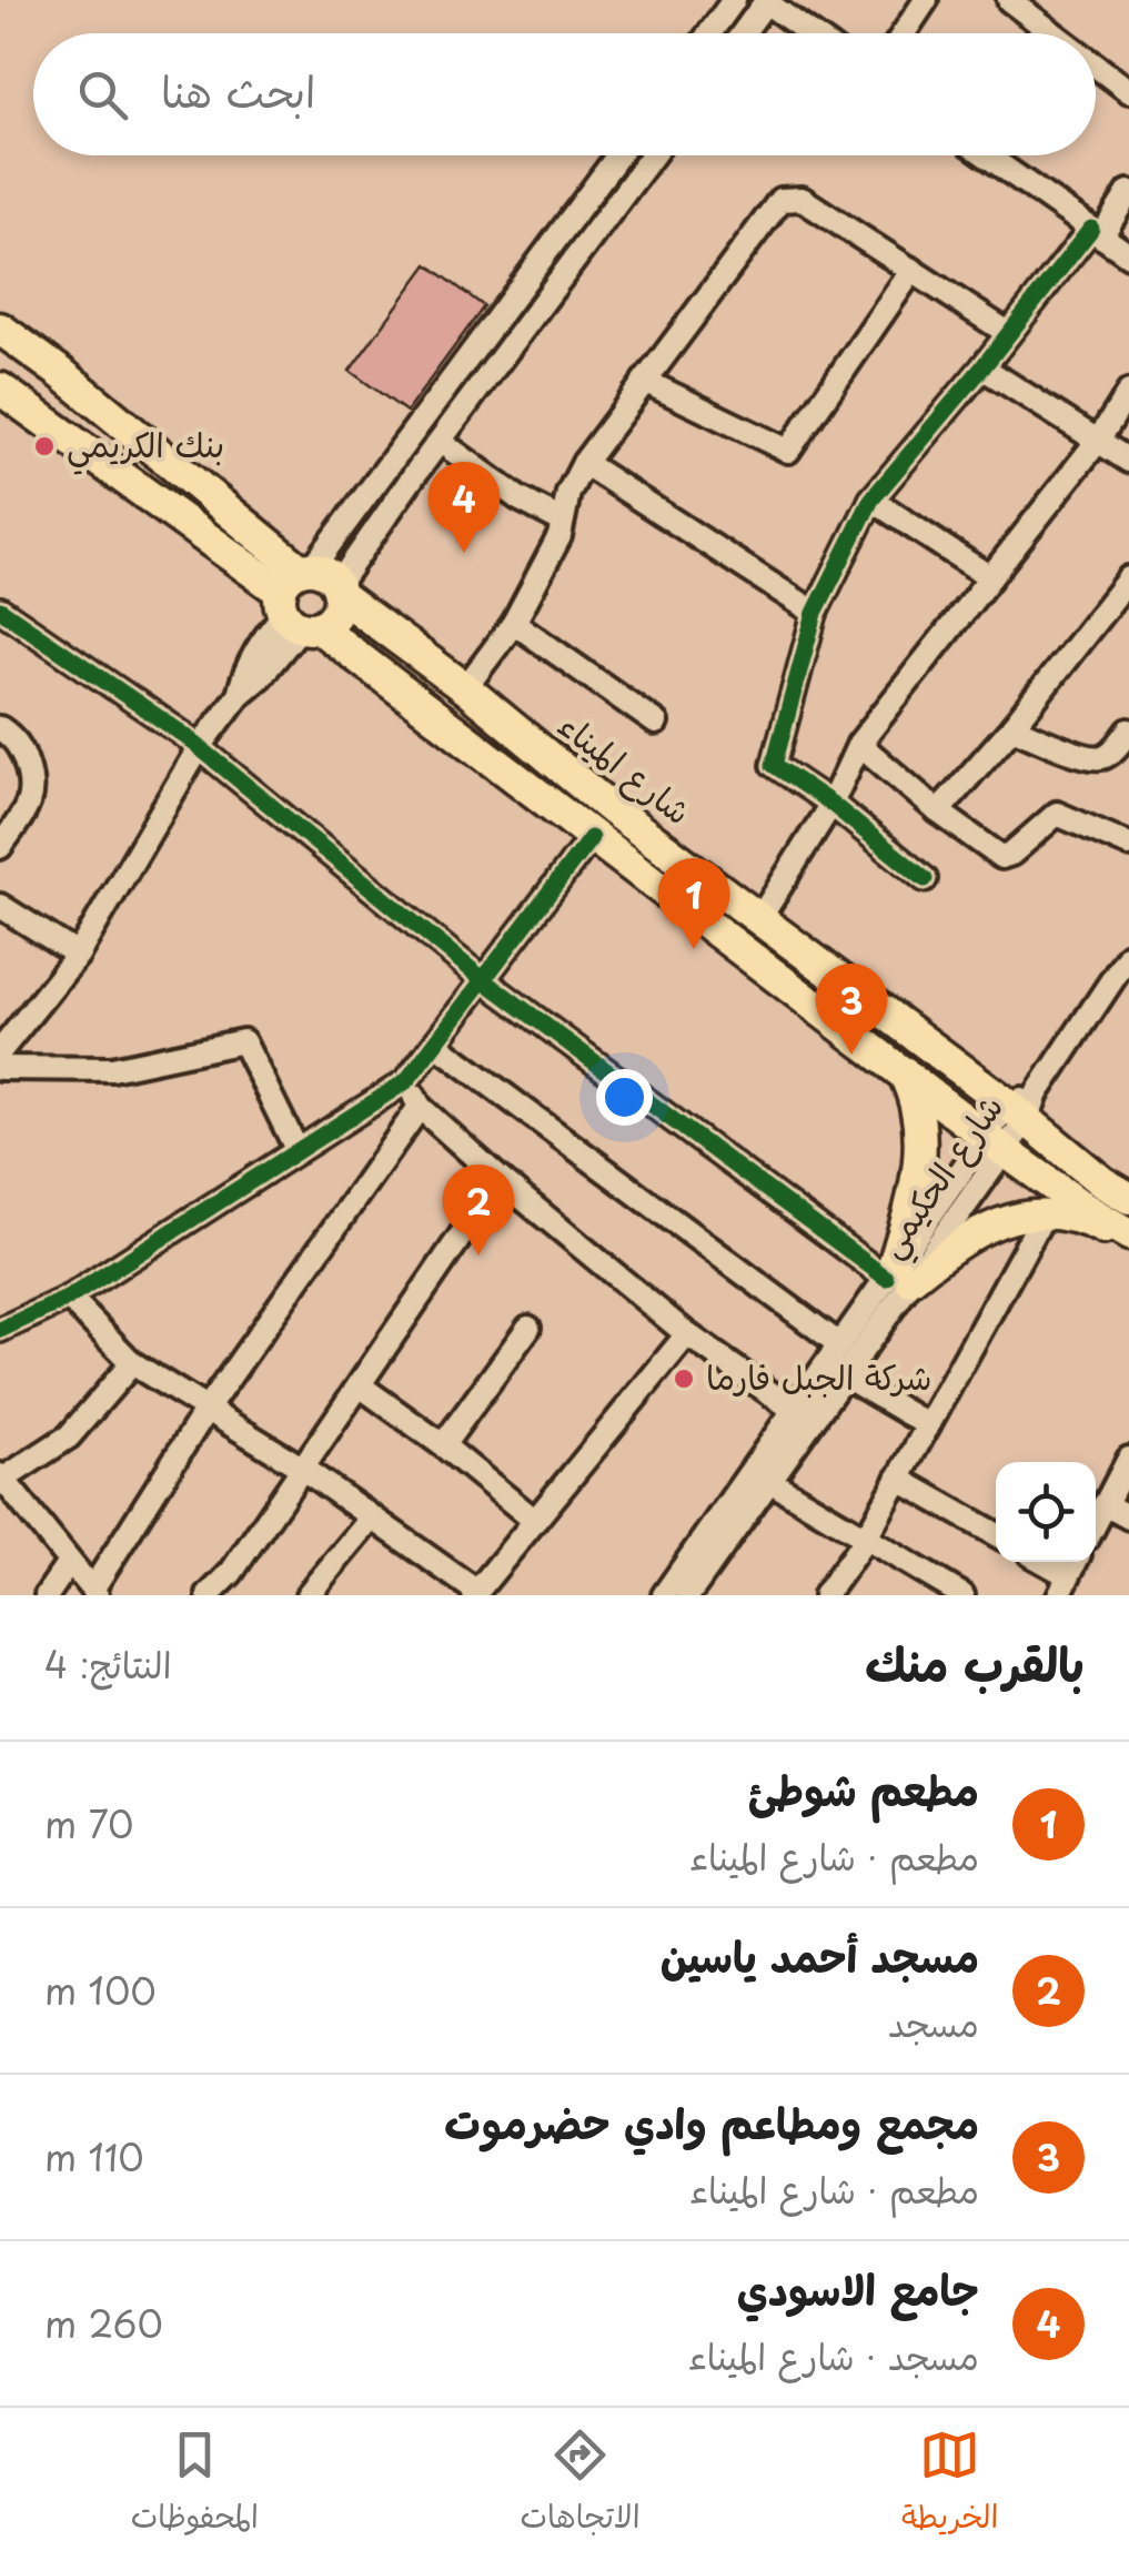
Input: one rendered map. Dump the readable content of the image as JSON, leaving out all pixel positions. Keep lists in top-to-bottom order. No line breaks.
{"streets":{"highway":["شارع الميناء"],"street":["شارع الحكيمي"]},"crossings":[["شارع الميناء","شارع الحكيمي"]],"places":["بنك الكريمي","شركة الجبل فارما"],"page":{"search":"ابحث هنا","pins":["4","1","3","2"],"heading":["بالقرب منك","النتائج: 4"],"list":[{"mark":"1","name":"مطعم شوطئ","note":"مطعم · شارع الميناء","value":"70 m"},{"mark":"2","name":"مسجد أحمد ياسين","note":"مسجد","value":"100 m"},{"mark":"3","name":"مجمع ومطاعم وادي حضرموت","note":"مطعم · شارع الميناء","value":"110 m"},{"mark":"4","name":"جامع الاسودي","note":"مسجد · شارع الميناء","value":"260 m"}],"nav":["الخريطة","الاتجاهات","المحفوظات"]}}
